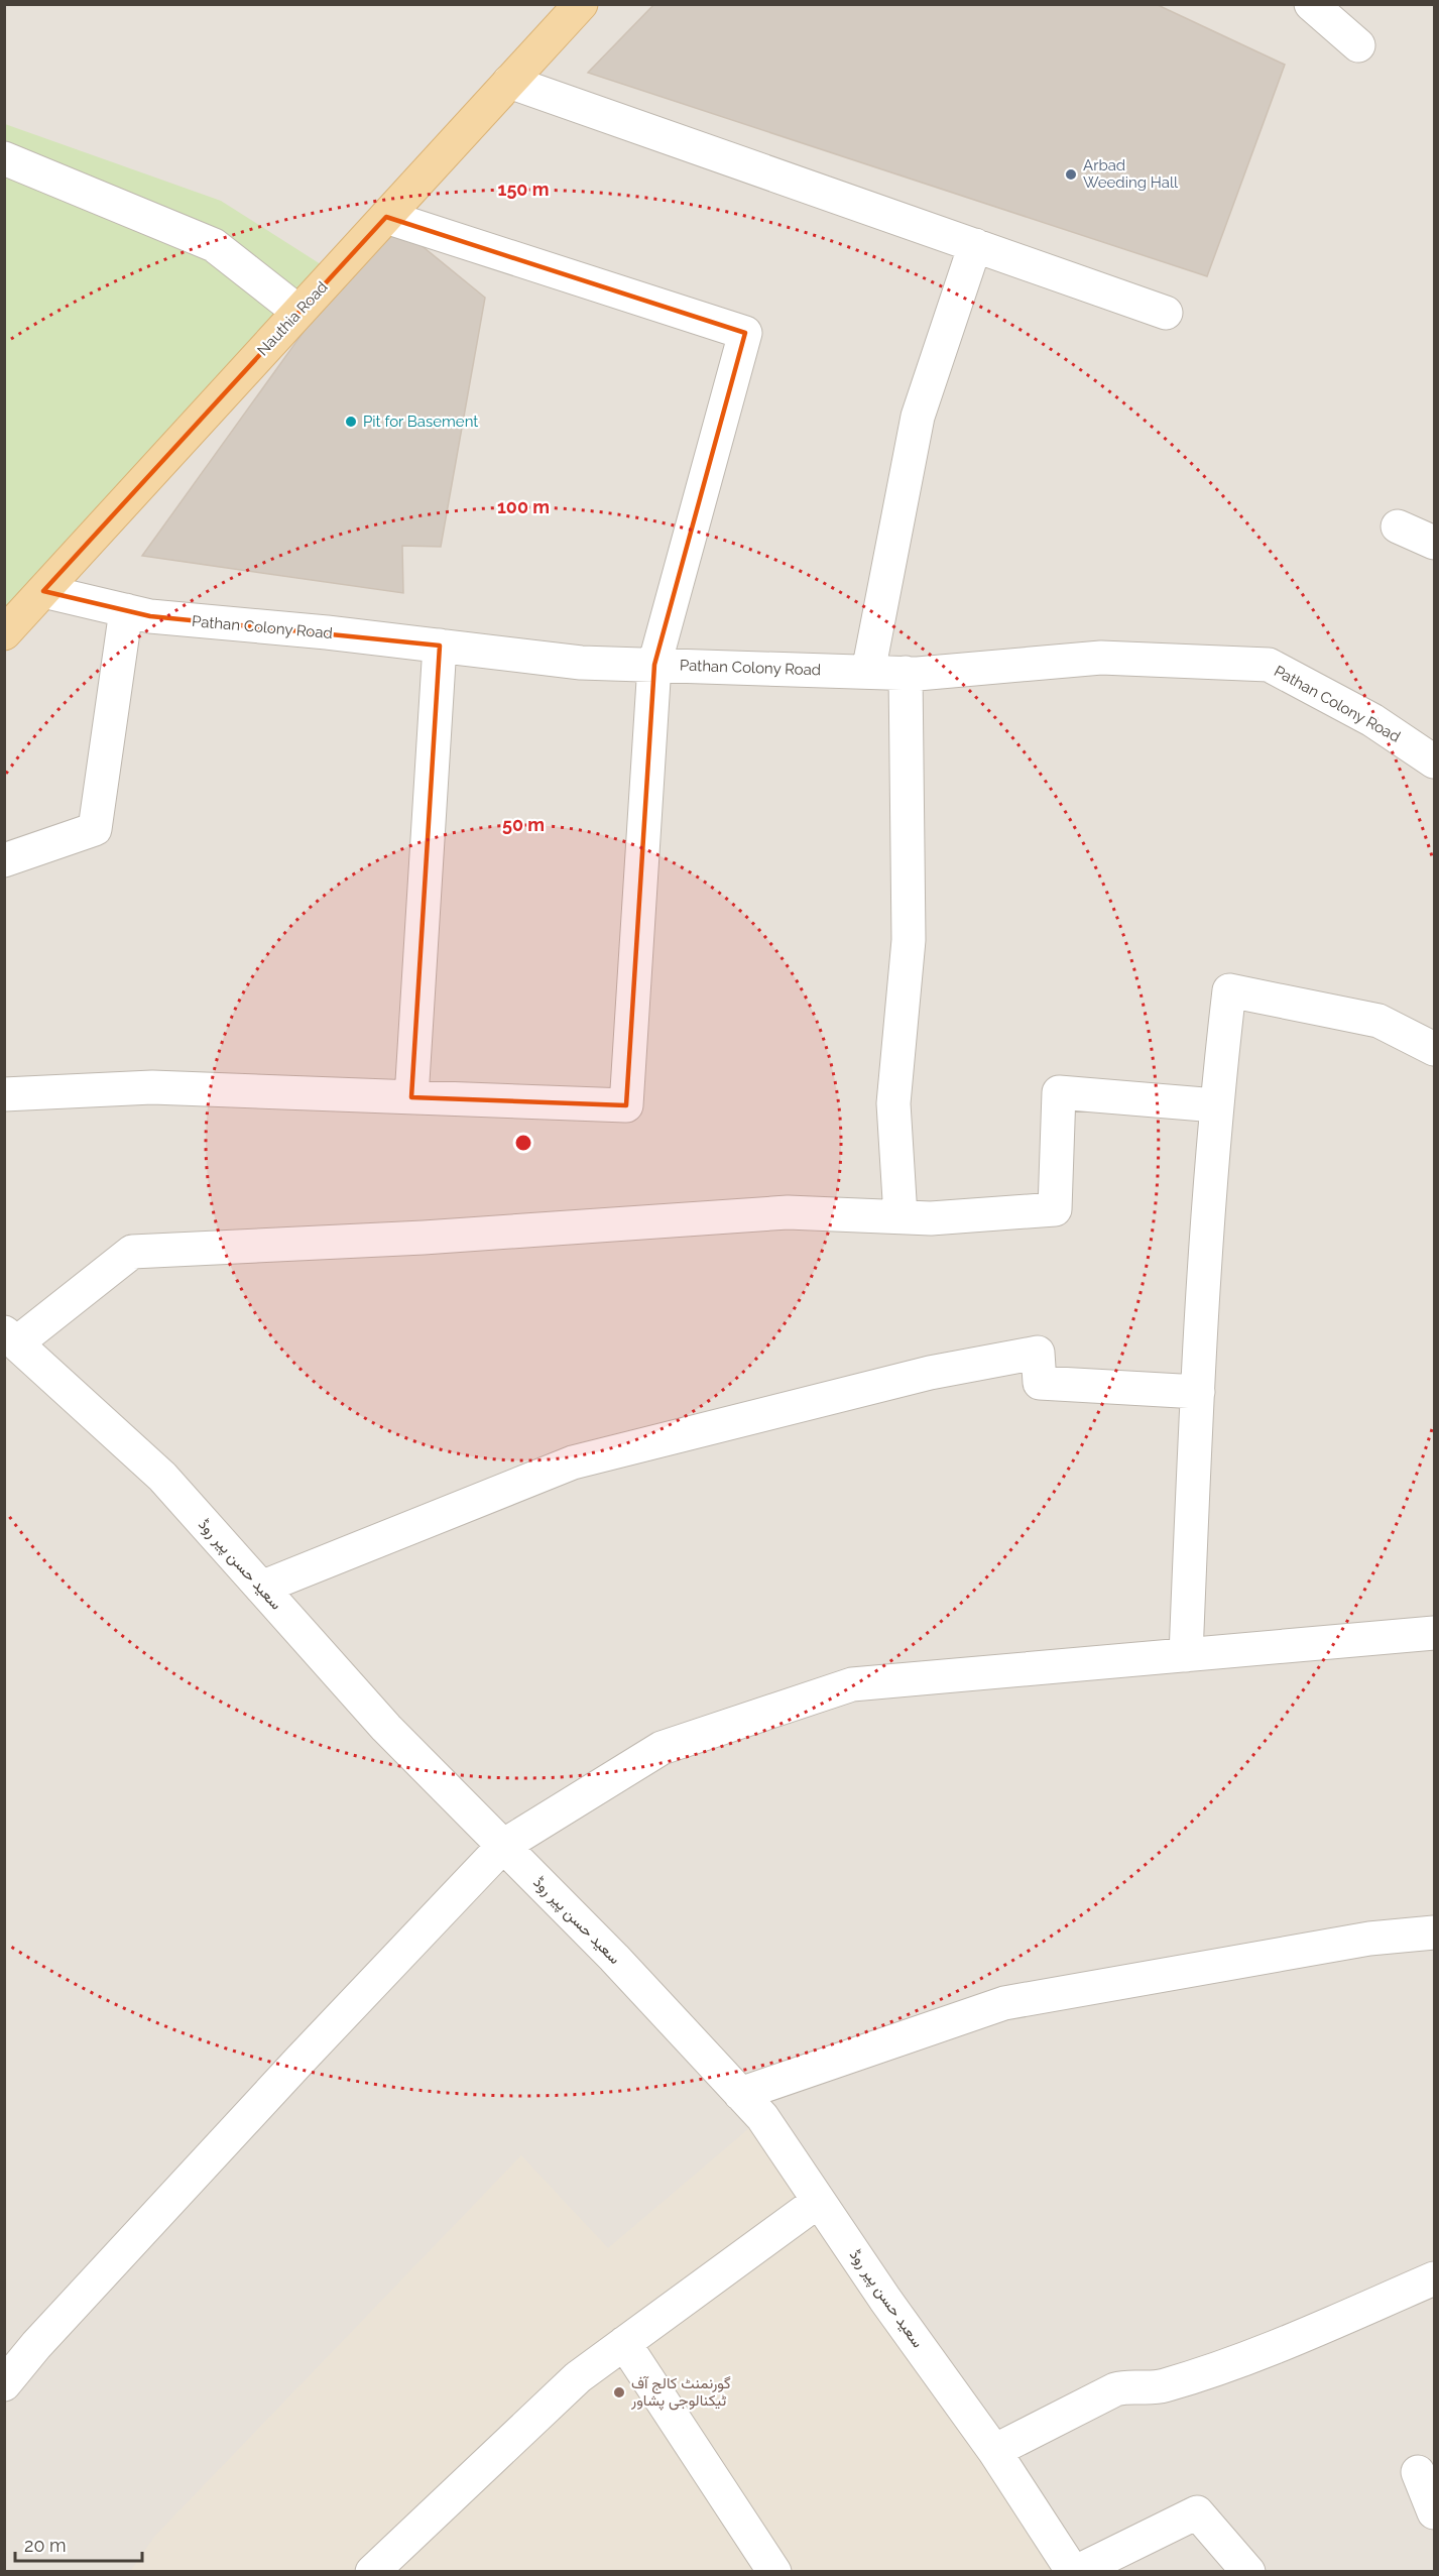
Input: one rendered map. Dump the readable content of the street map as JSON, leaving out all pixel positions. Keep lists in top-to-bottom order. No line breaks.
{"streets":{"main road":["Nauthia Road"],"street":["Pathan Colony Road","سعید حسن پیر روڈ"]},"crossings":[["Nauthia Road","Pathan Colony Road"]],"places":["Arbad Weeding Hall","Pit for Basement","گورنمنٹ کالج آف ٹیکنالوجی پشاور"],"scale_bar":"20 m","rings":["150 m","100 m","50 m"]}
